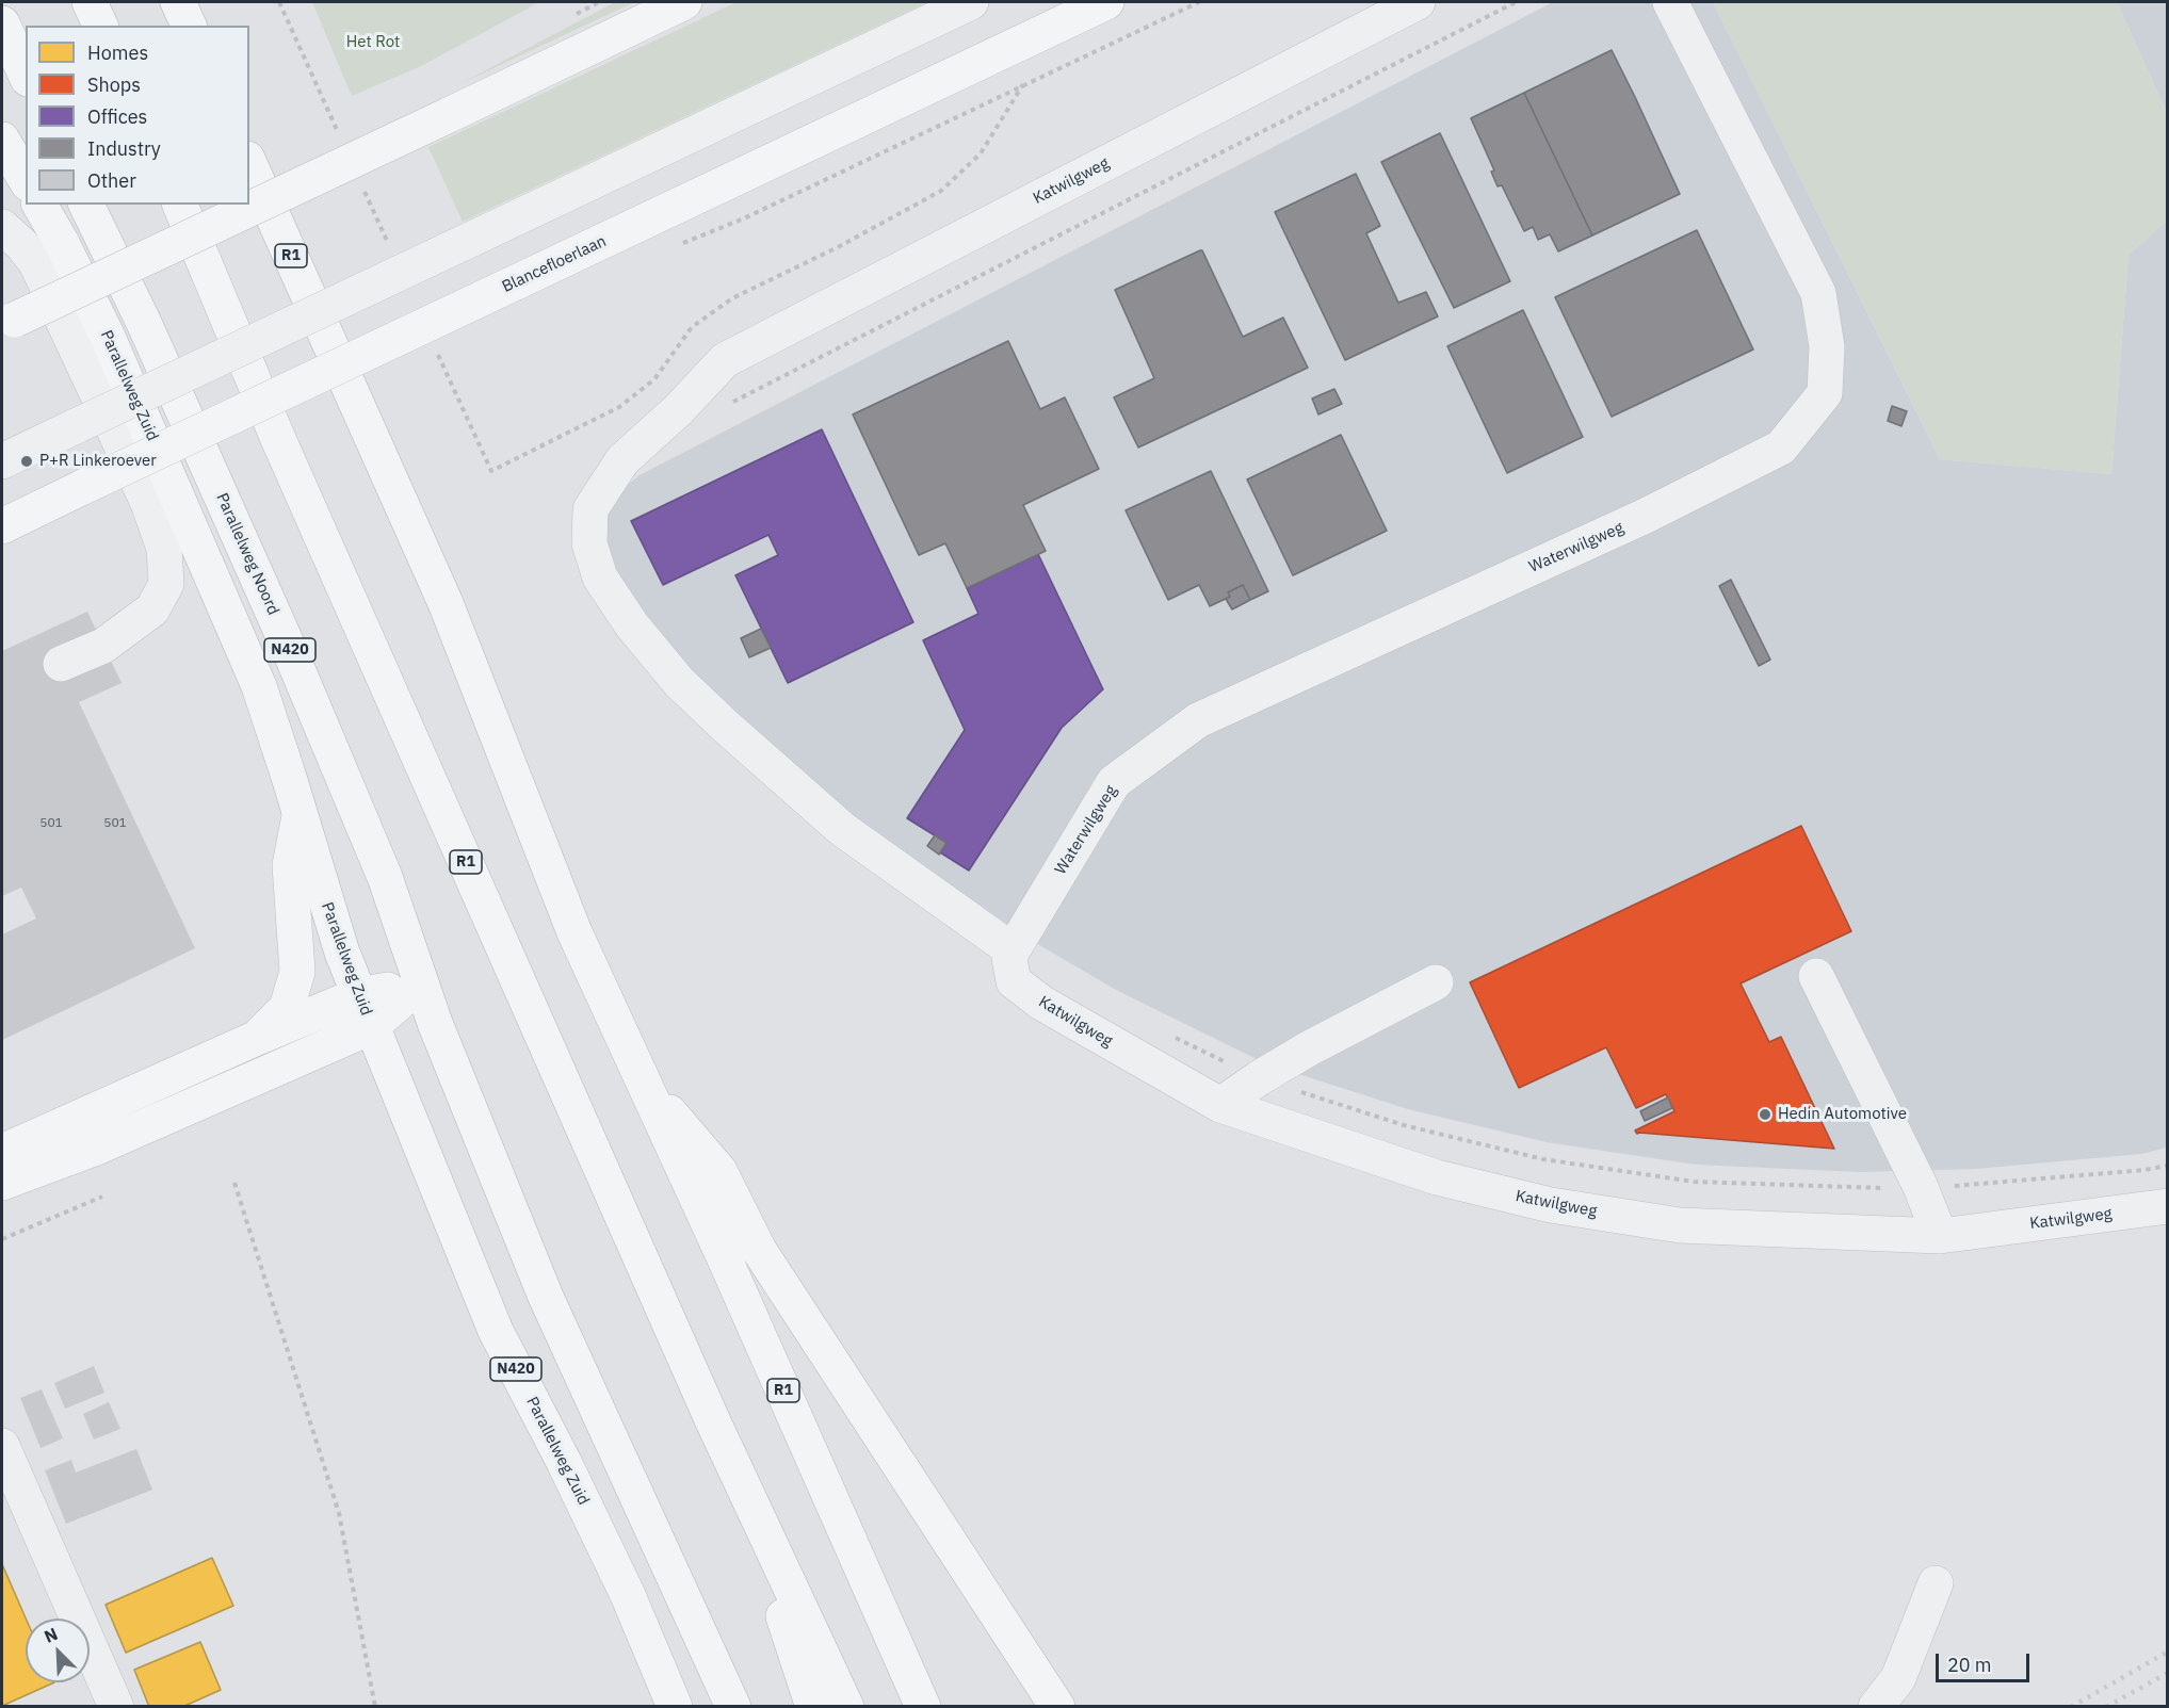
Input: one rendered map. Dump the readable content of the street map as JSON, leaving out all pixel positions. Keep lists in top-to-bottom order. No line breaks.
{"streets":{"main road":["R1","Blancefloerlaan","Parallelweg Zuid","Parallelweg Noord","N420"],"street":["Katwilgweg","Waterwilgweg"]},"crossings":[["Katwilgweg","Waterwilgweg"],["Parallelweg Noord","N420"]],"parks":["Het Rot"],"places":["P+R Linkeroever","Hedin Automotive"],"house_numbers":["501","501"],"legend":["Homes","Shops","Offices","Industry","Other"],"scale_bar":"20 m","north":"top left"}
